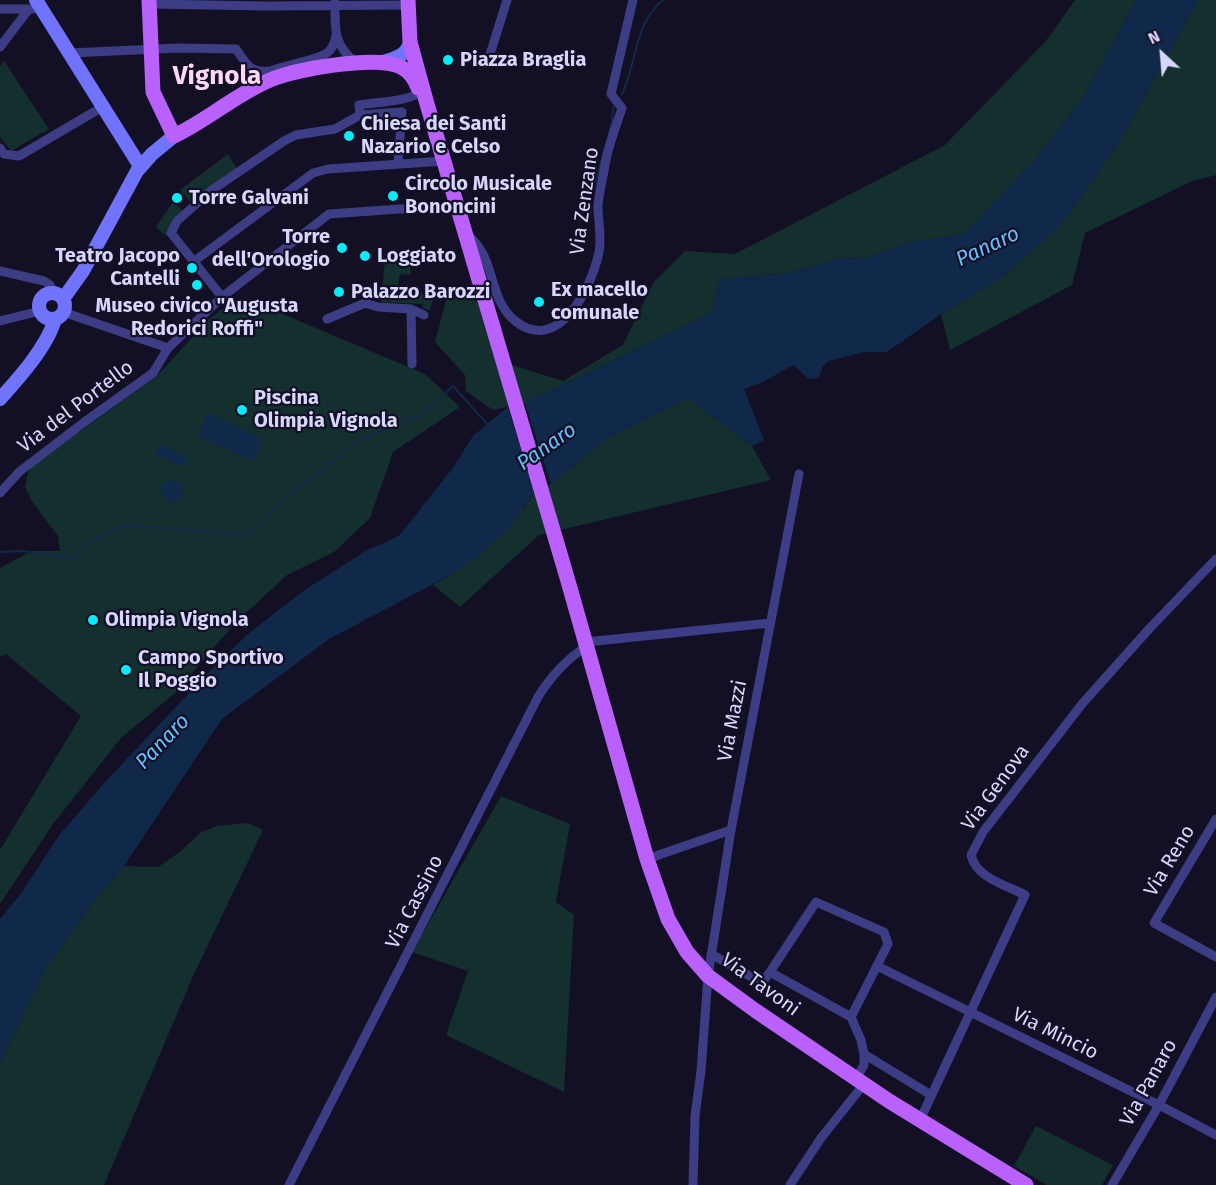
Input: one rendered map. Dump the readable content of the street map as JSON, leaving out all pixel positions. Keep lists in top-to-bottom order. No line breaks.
{"streets":{"main road":["Via Tavoni"],"street":["Via Zenzano","Via del Portello","Via Mazzi","Via Genova","Via Reno","Via Cassino","Via Mincio","Via Panaro"]},"crossings":[["Via Zenzano","Via Tavoni"],["Via Mazzi","Via Tavoni"],["Via Genova","Via Tavoni"],["Via Genova","Via Mincio"],["Via Cassino","Via Tavoni"],["Via Mincio","Via Panaro"]],"districts":["Vignola"],"water":["Panaro"],"places":["Piazza Braglia","Chiesa dei Santi Nazario e Celso","Circolo Musicale Bononcini","Torre Galvani","Torre dell'Orologio","Loggiato","Teatro Jacopo Cantelli","Museo civico \"Augusta Redorici Roffi\"","Palazzo Barozzi","Ex macello comunale","Piscina Olimpia Vignola","Olimpia Vignola","Campo Sportivo Il Poggio"],"north":"top left"}
